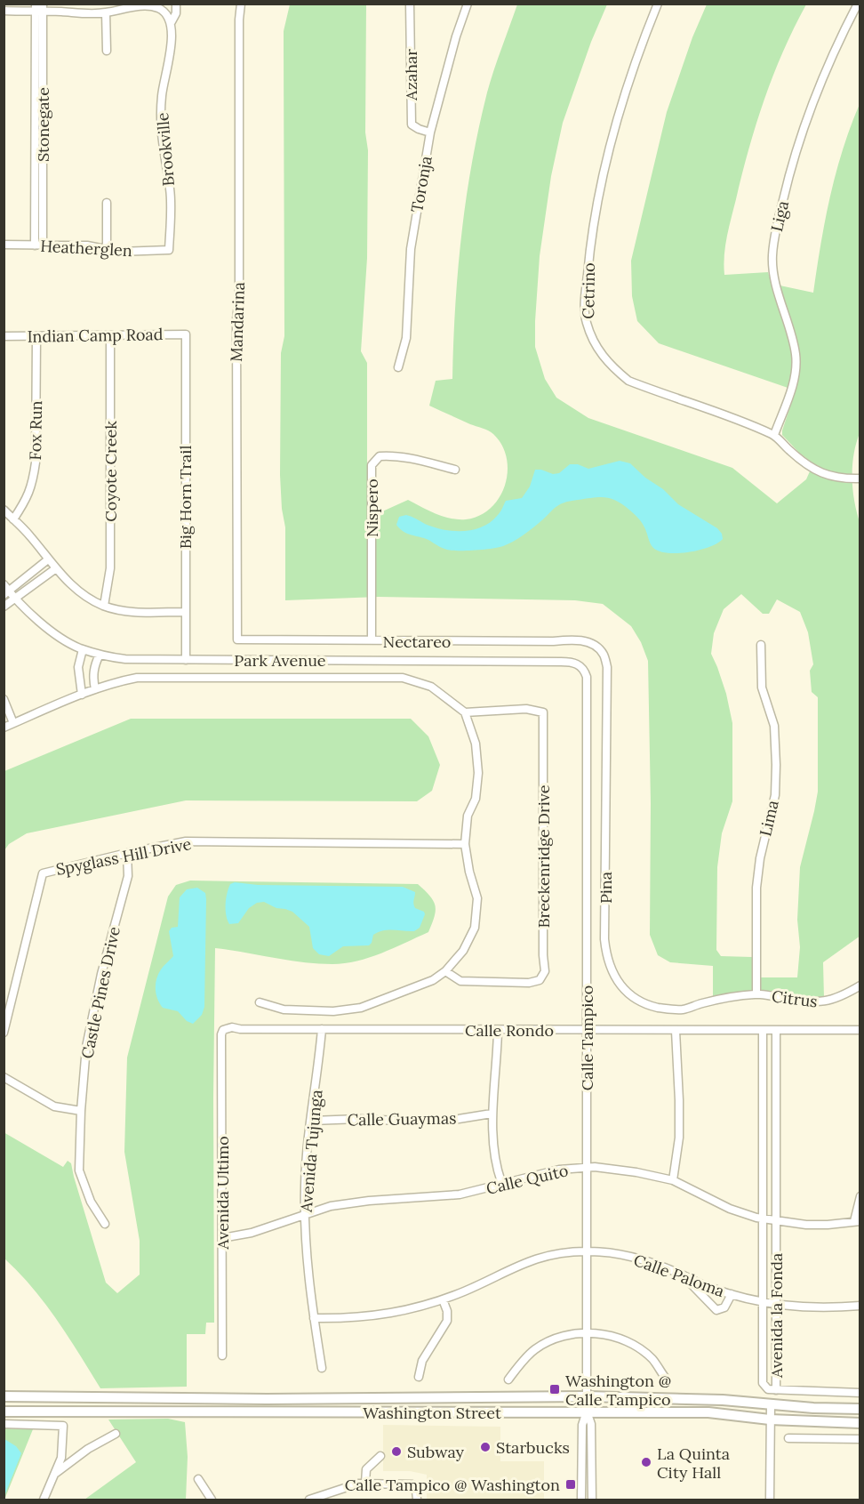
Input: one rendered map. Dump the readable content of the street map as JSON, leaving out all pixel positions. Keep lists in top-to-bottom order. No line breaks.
{"streets":{"main road":["Washington Street"],"street":["Azahar","Stonegate","Brookville","Toronja","Liga","Heatherglen","Cetrino","Mandarina","Indian Camp Road","Fox Run","Coyote Creek","Big Horn Trail","Nispero","Nectareo","Park Avenue","Lima","Spyglass Hill Drive","Breckenridge Drive","Pina","Castle Pines Drive","Citrus","Calle Rondo","Calle Tampico","Calle Guaymas","Avenida Tujunga","Calle Quito","Avenida Ultimo","Calle Paloma","Avenida la Fonda"]},"crossings":[["Azahar","Toronja"],["Stonegate","Heatherglen"],["Brookville","Heatherglen"],["Liga","Cetrino"],["Mandarina","Nectareo"],["Indian Camp Road","Fox Run"],["Indian Camp Road","Coyote Creek"],["Indian Camp Road","Big Horn Trail"],["Big Horn Trail","Park Avenue"],["Nispero","Nectareo"],["Nectareo","Pina"],["Park Avenue","Calle Tampico"],["Lima","Pina"],["Lima","Citrus"],["Spyglass Hill Drive","Castle Pines Drive"],["Pina","Citrus"],["Calle Rondo","Calle Tampico"],["Calle Rondo","Avenida Tujunga"],["Calle Rondo","Avenida Ultimo"],["Calle Rondo","Avenida la Fonda"],["Calle Tampico","Calle Quito"],["Calle Tampico","Calle Paloma"],["Calle Tampico","Washington Street"],["Calle Guaymas","Avenida Tujunga"],["Avenida Tujunga","Calle Quito"],["Avenida Tujunga","Calle Paloma"],["Calle Quito","Avenida Ultimo"],["Calle Quito","Avenida la Fonda"],["Calle Paloma","Avenida la Fonda"]],"places":{"transit":["Washington @ Calle Tampico","Calle Tampico @ Washington"],"other":["Starbucks","Subway","La Quinta City Hall"]}}
